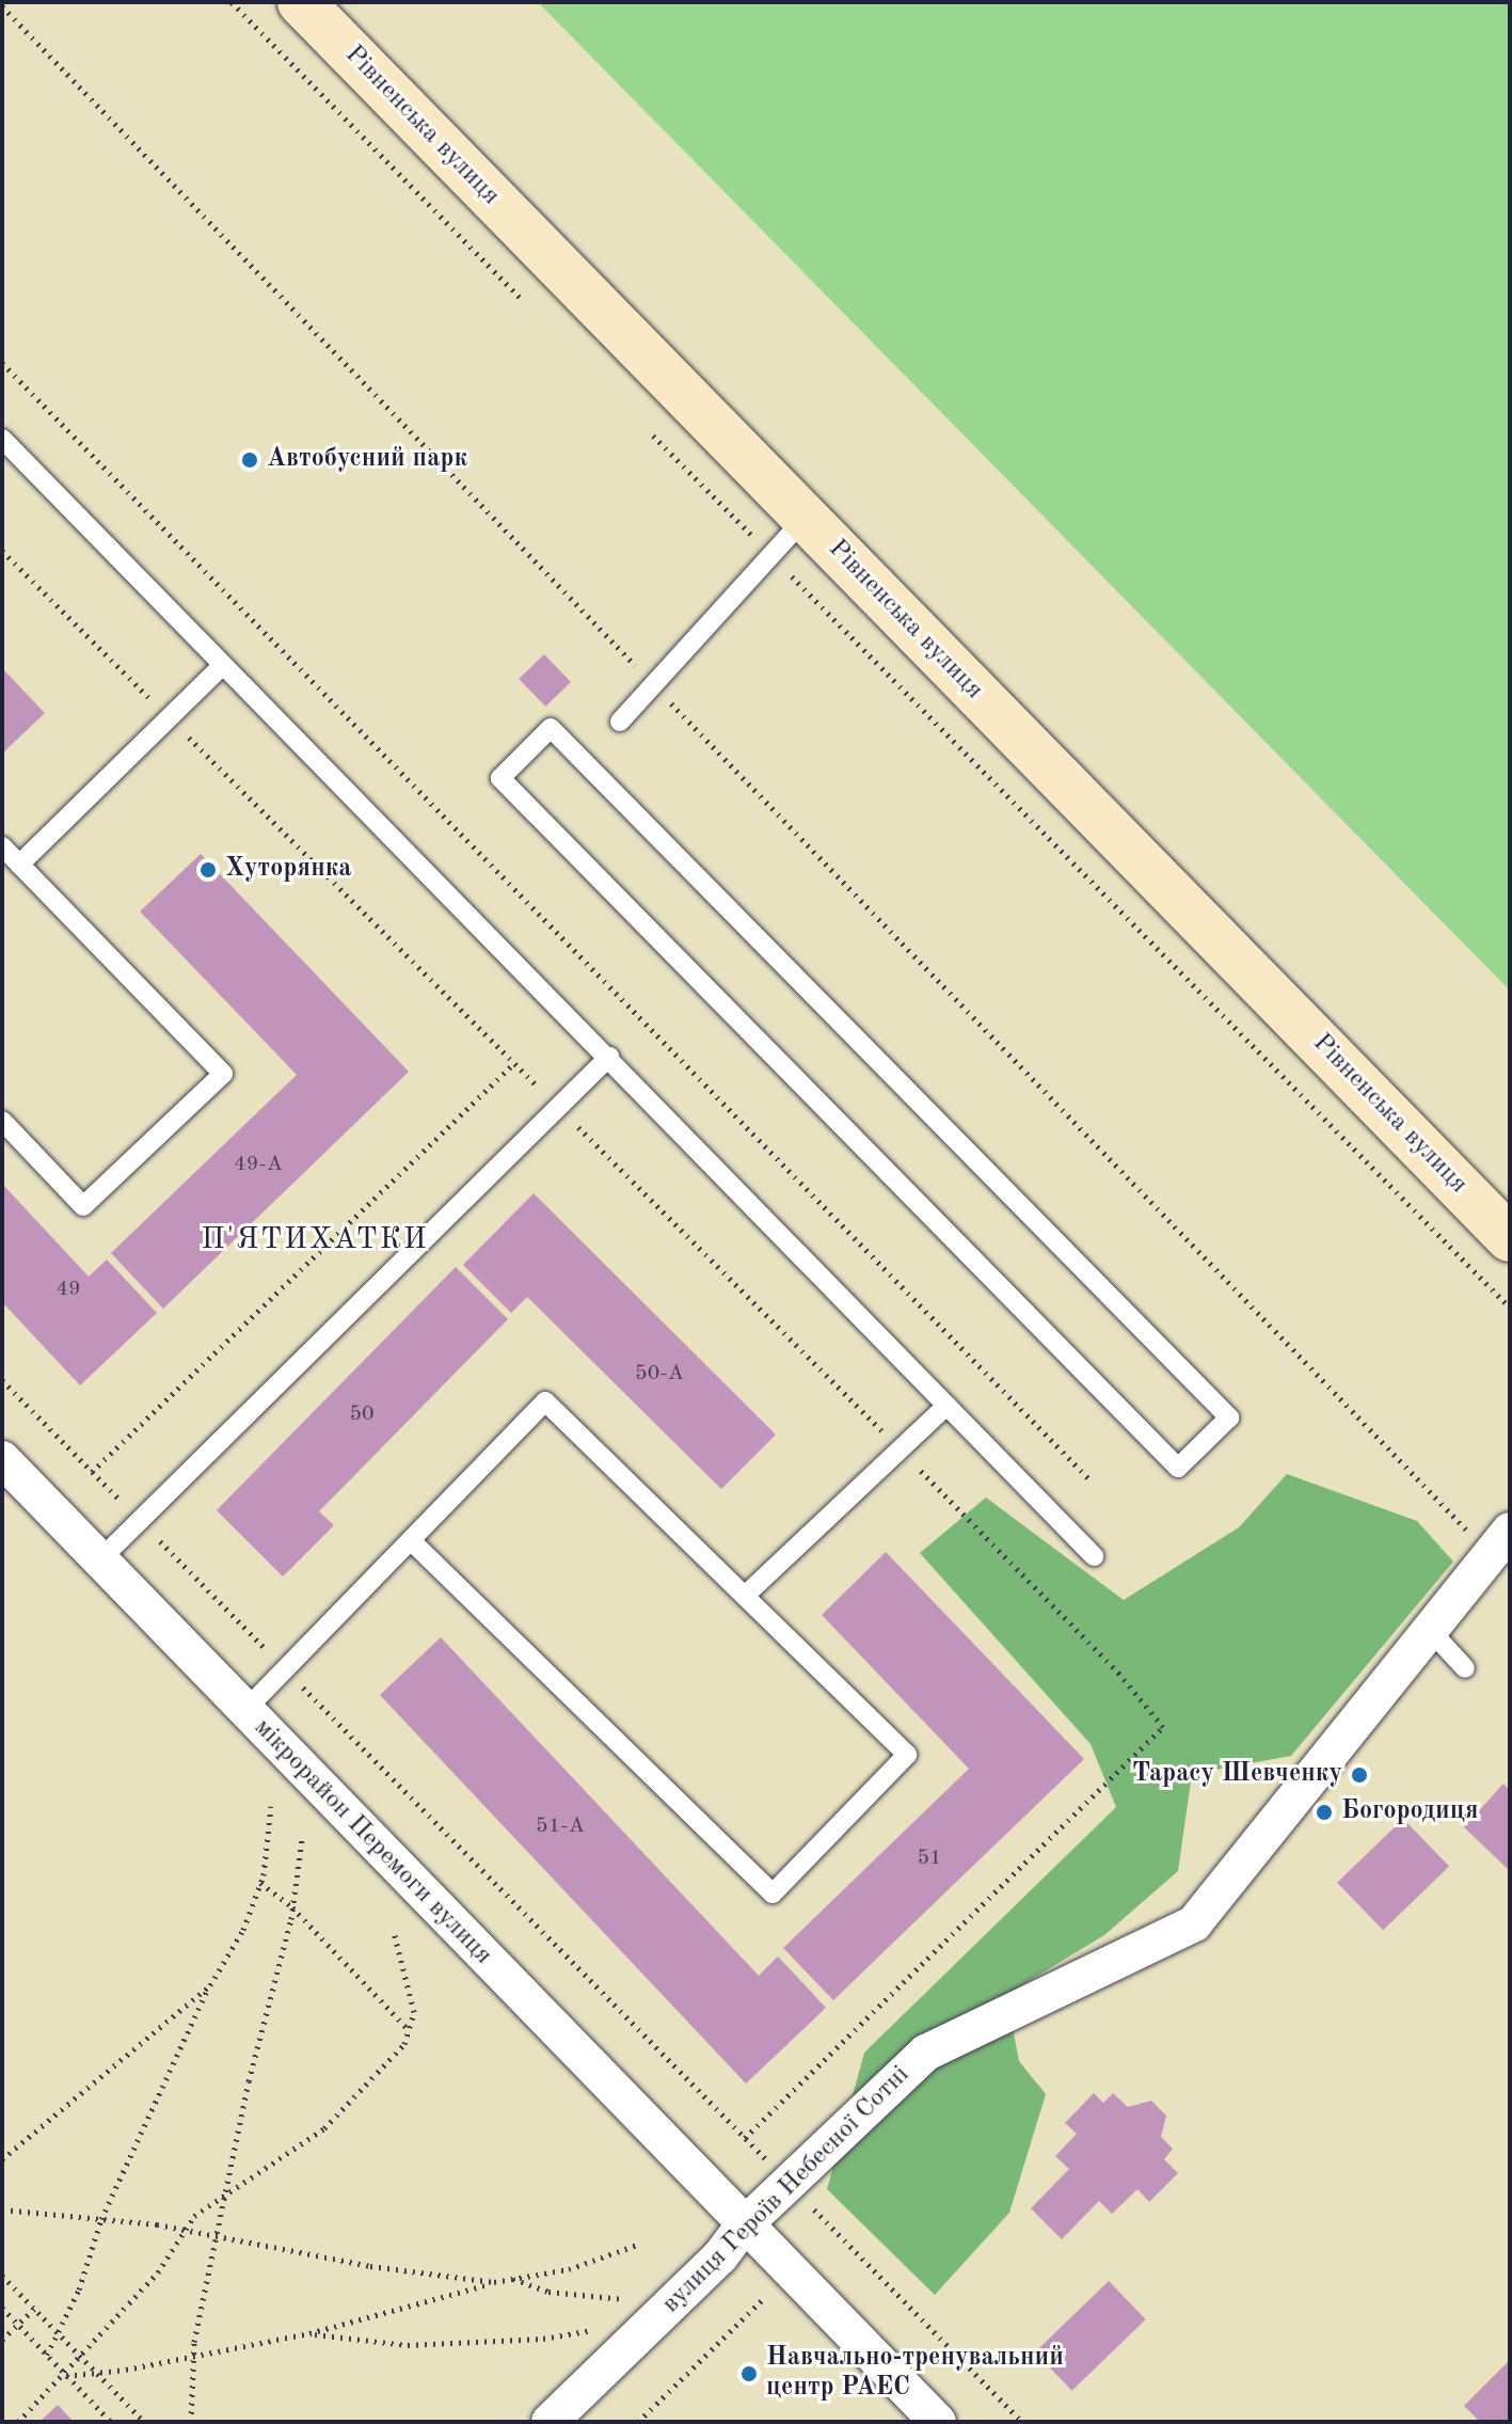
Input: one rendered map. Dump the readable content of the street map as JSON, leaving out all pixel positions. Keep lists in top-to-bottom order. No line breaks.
{"streets":{"main road":["Рівненська вулиця"],"street":["мікрорайон Перемоги вулиця","вулиця Героїв Небесної Сотні"]},"crossings":[["мікрорайон Перемоги вулиця","вулиця Героїв Небесної Сотні"]],"districts":["П'ЯТИХАТКИ"],"places":["Автобусний парк","Хуторянка","Тарасу Шевченку","Богородиця","Навчально-тренувальний центр РАЕС"],"house_numbers":["49-А","49","50-А","50","51-А","51"]}
